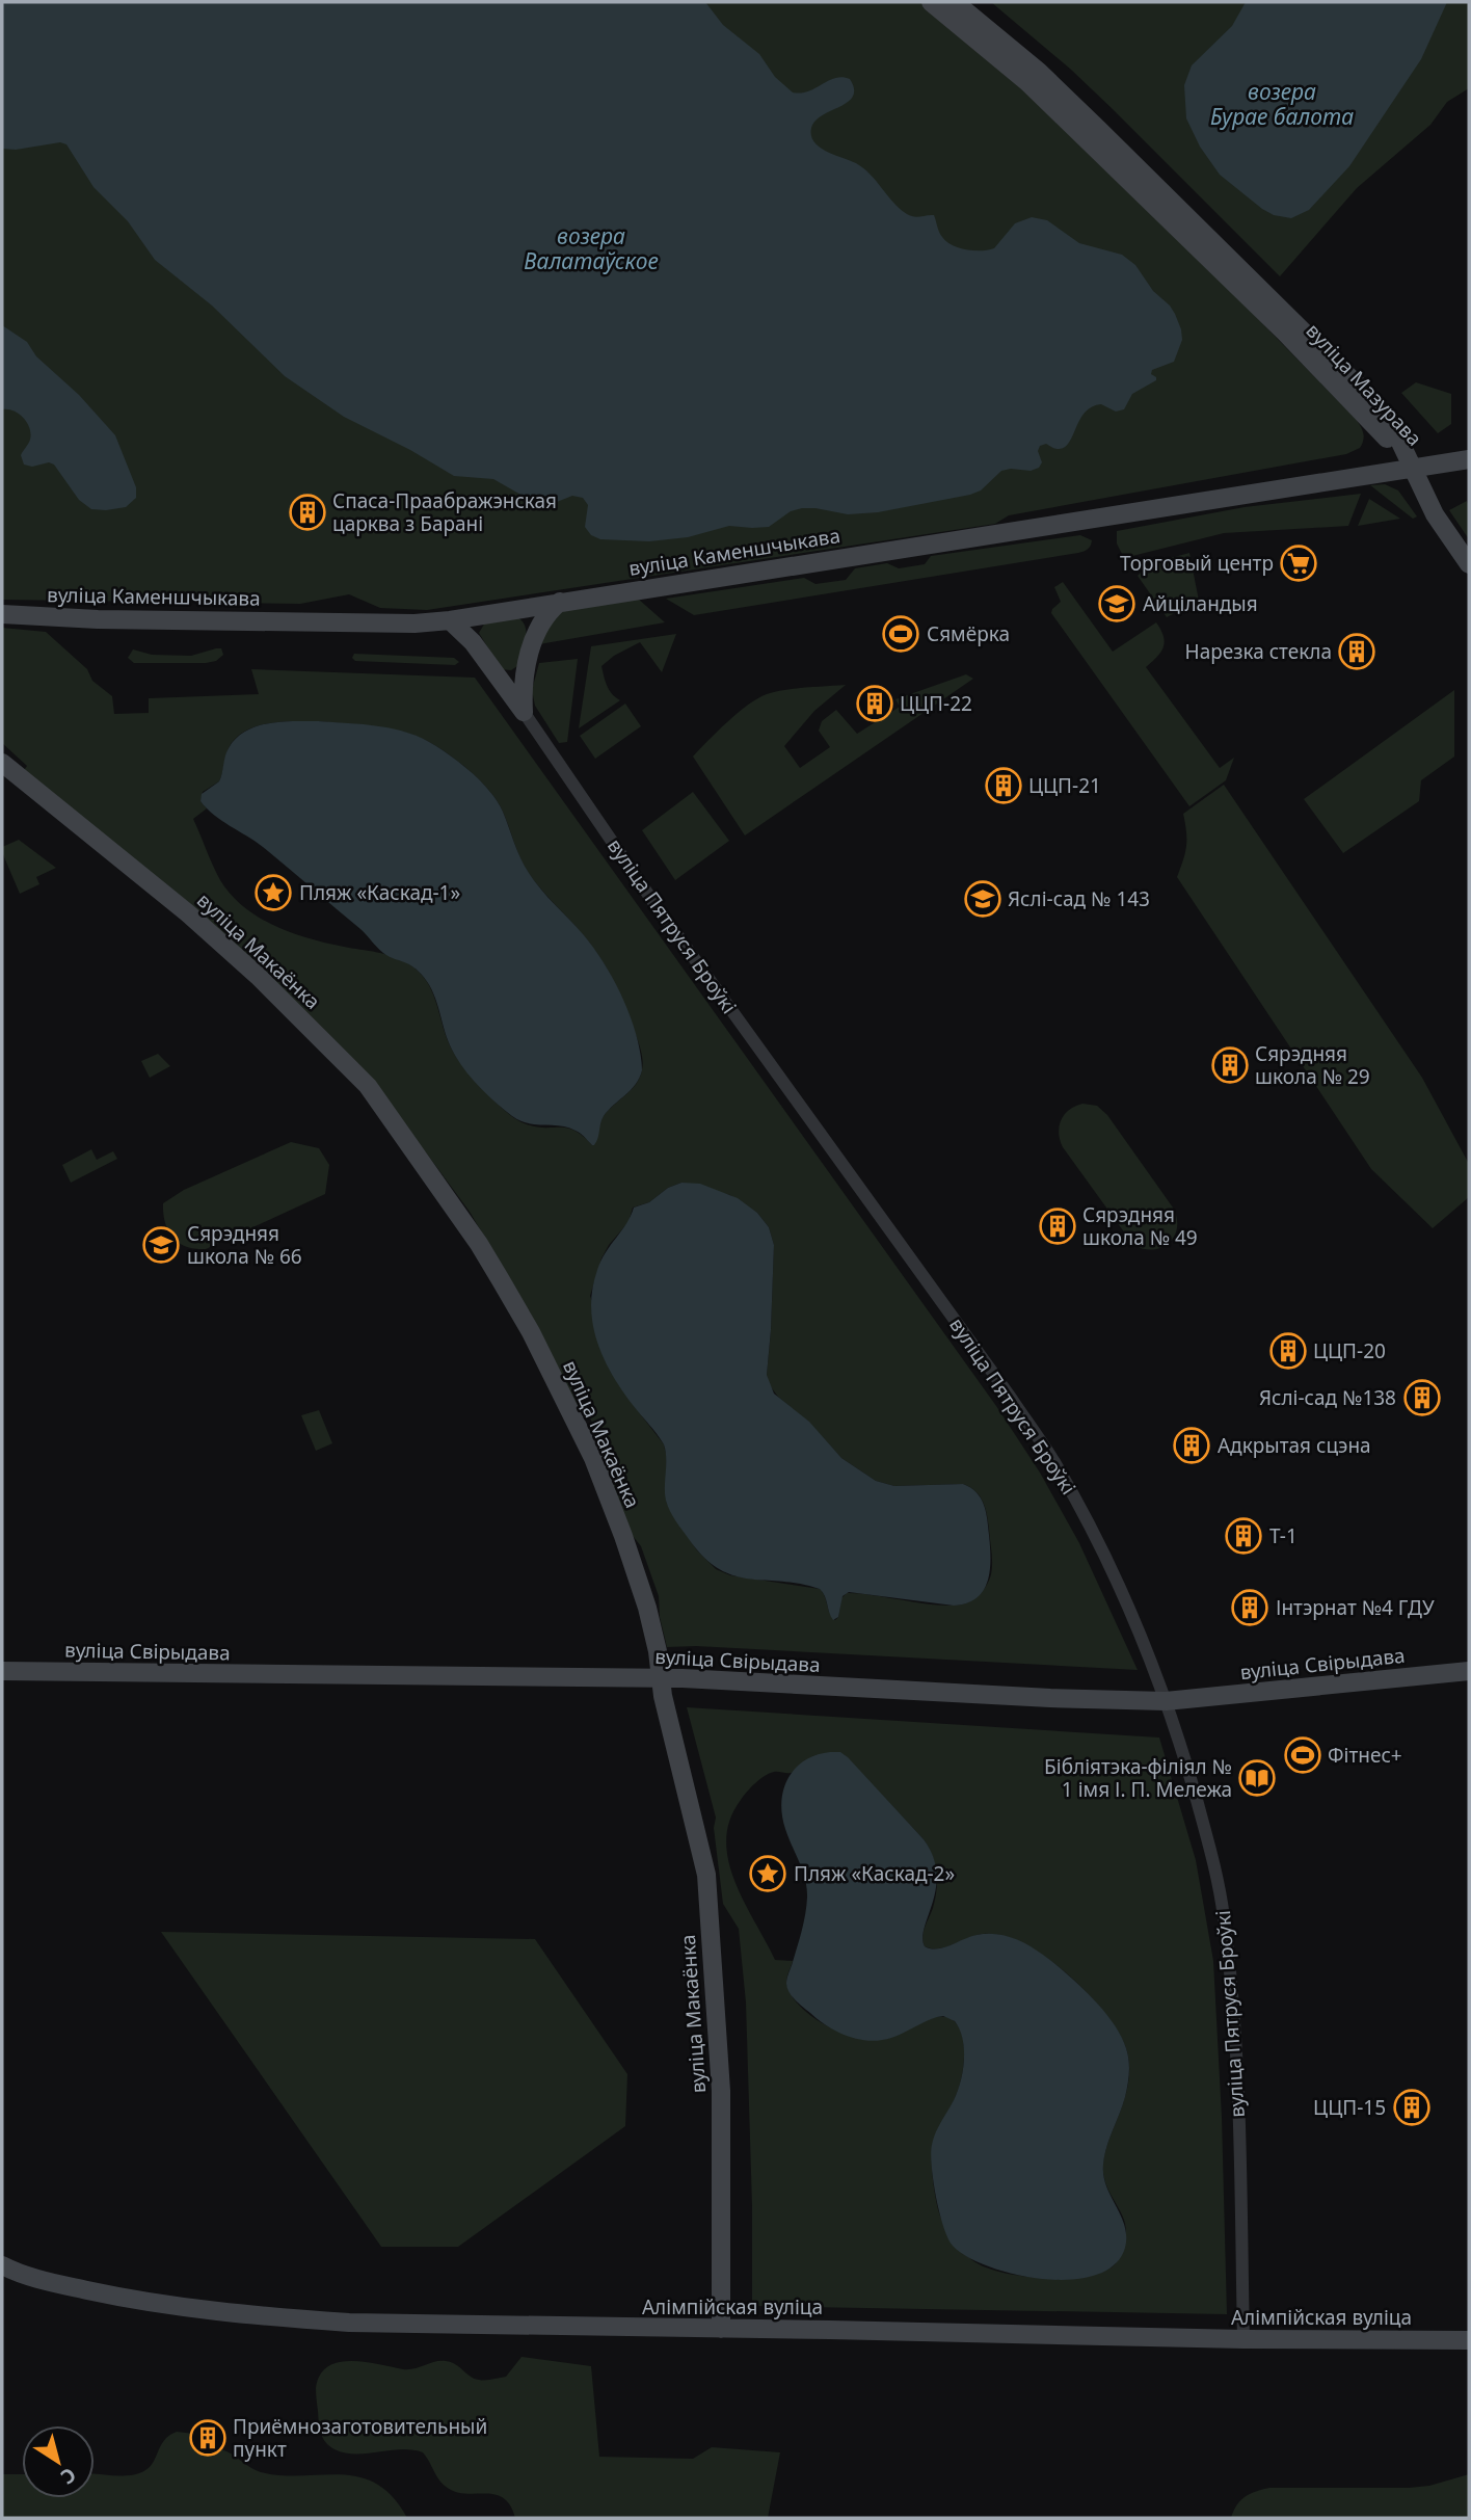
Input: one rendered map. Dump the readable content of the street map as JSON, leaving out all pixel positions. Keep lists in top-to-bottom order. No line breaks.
{"streets":{"street":["вуліца Мазурава","вуліца Каменшчыкава","вуліца Пятруся Броўкі","вуліца Макаёнка","вуліца Свірыдава","Алімпійская вуліца"]},"crossings":[["вуліца Мазурава","вуліца Каменшчыкава"],["вуліца Пятруся Броўкі","вуліца Свірыдава"],["вуліца Пятруся Броўкі","Алімпійская вуліца"],["вуліца Макаёнка","вуліца Свірыдава"],["вуліца Макаёнка","Алімпійская вуліца"]],"water":["возера Бурае балота","возера Валатаўское"],"places":{"building":["Спаса-Праабражэнская царква з Барані","Нарезка стекла","ЦЦП-22","ЦЦП-21","Сярэдняя школа № 29","Сярэдняя школа № 49","ЦЦП-20","Яслі-сад №138","Адкрытая сцэна","Т-1","Інтэрнат №4 ГДУ","ЦЦП-15","Приёмнозаготовительный пункт"],"supermarket":["Торговый центр"],"school or university":["Айціландыя","Яслі-сад № 143","Сярэдняя школа № 66"],"sports":["Сямёрка","Фітнес+"],"place":["Пляж «Каскад-1»","Пляж «Каскад-2»"],"library":["Бібліятэка-філіял № 1 імя І. П. Мележа"]},"north":"bottom right"}
